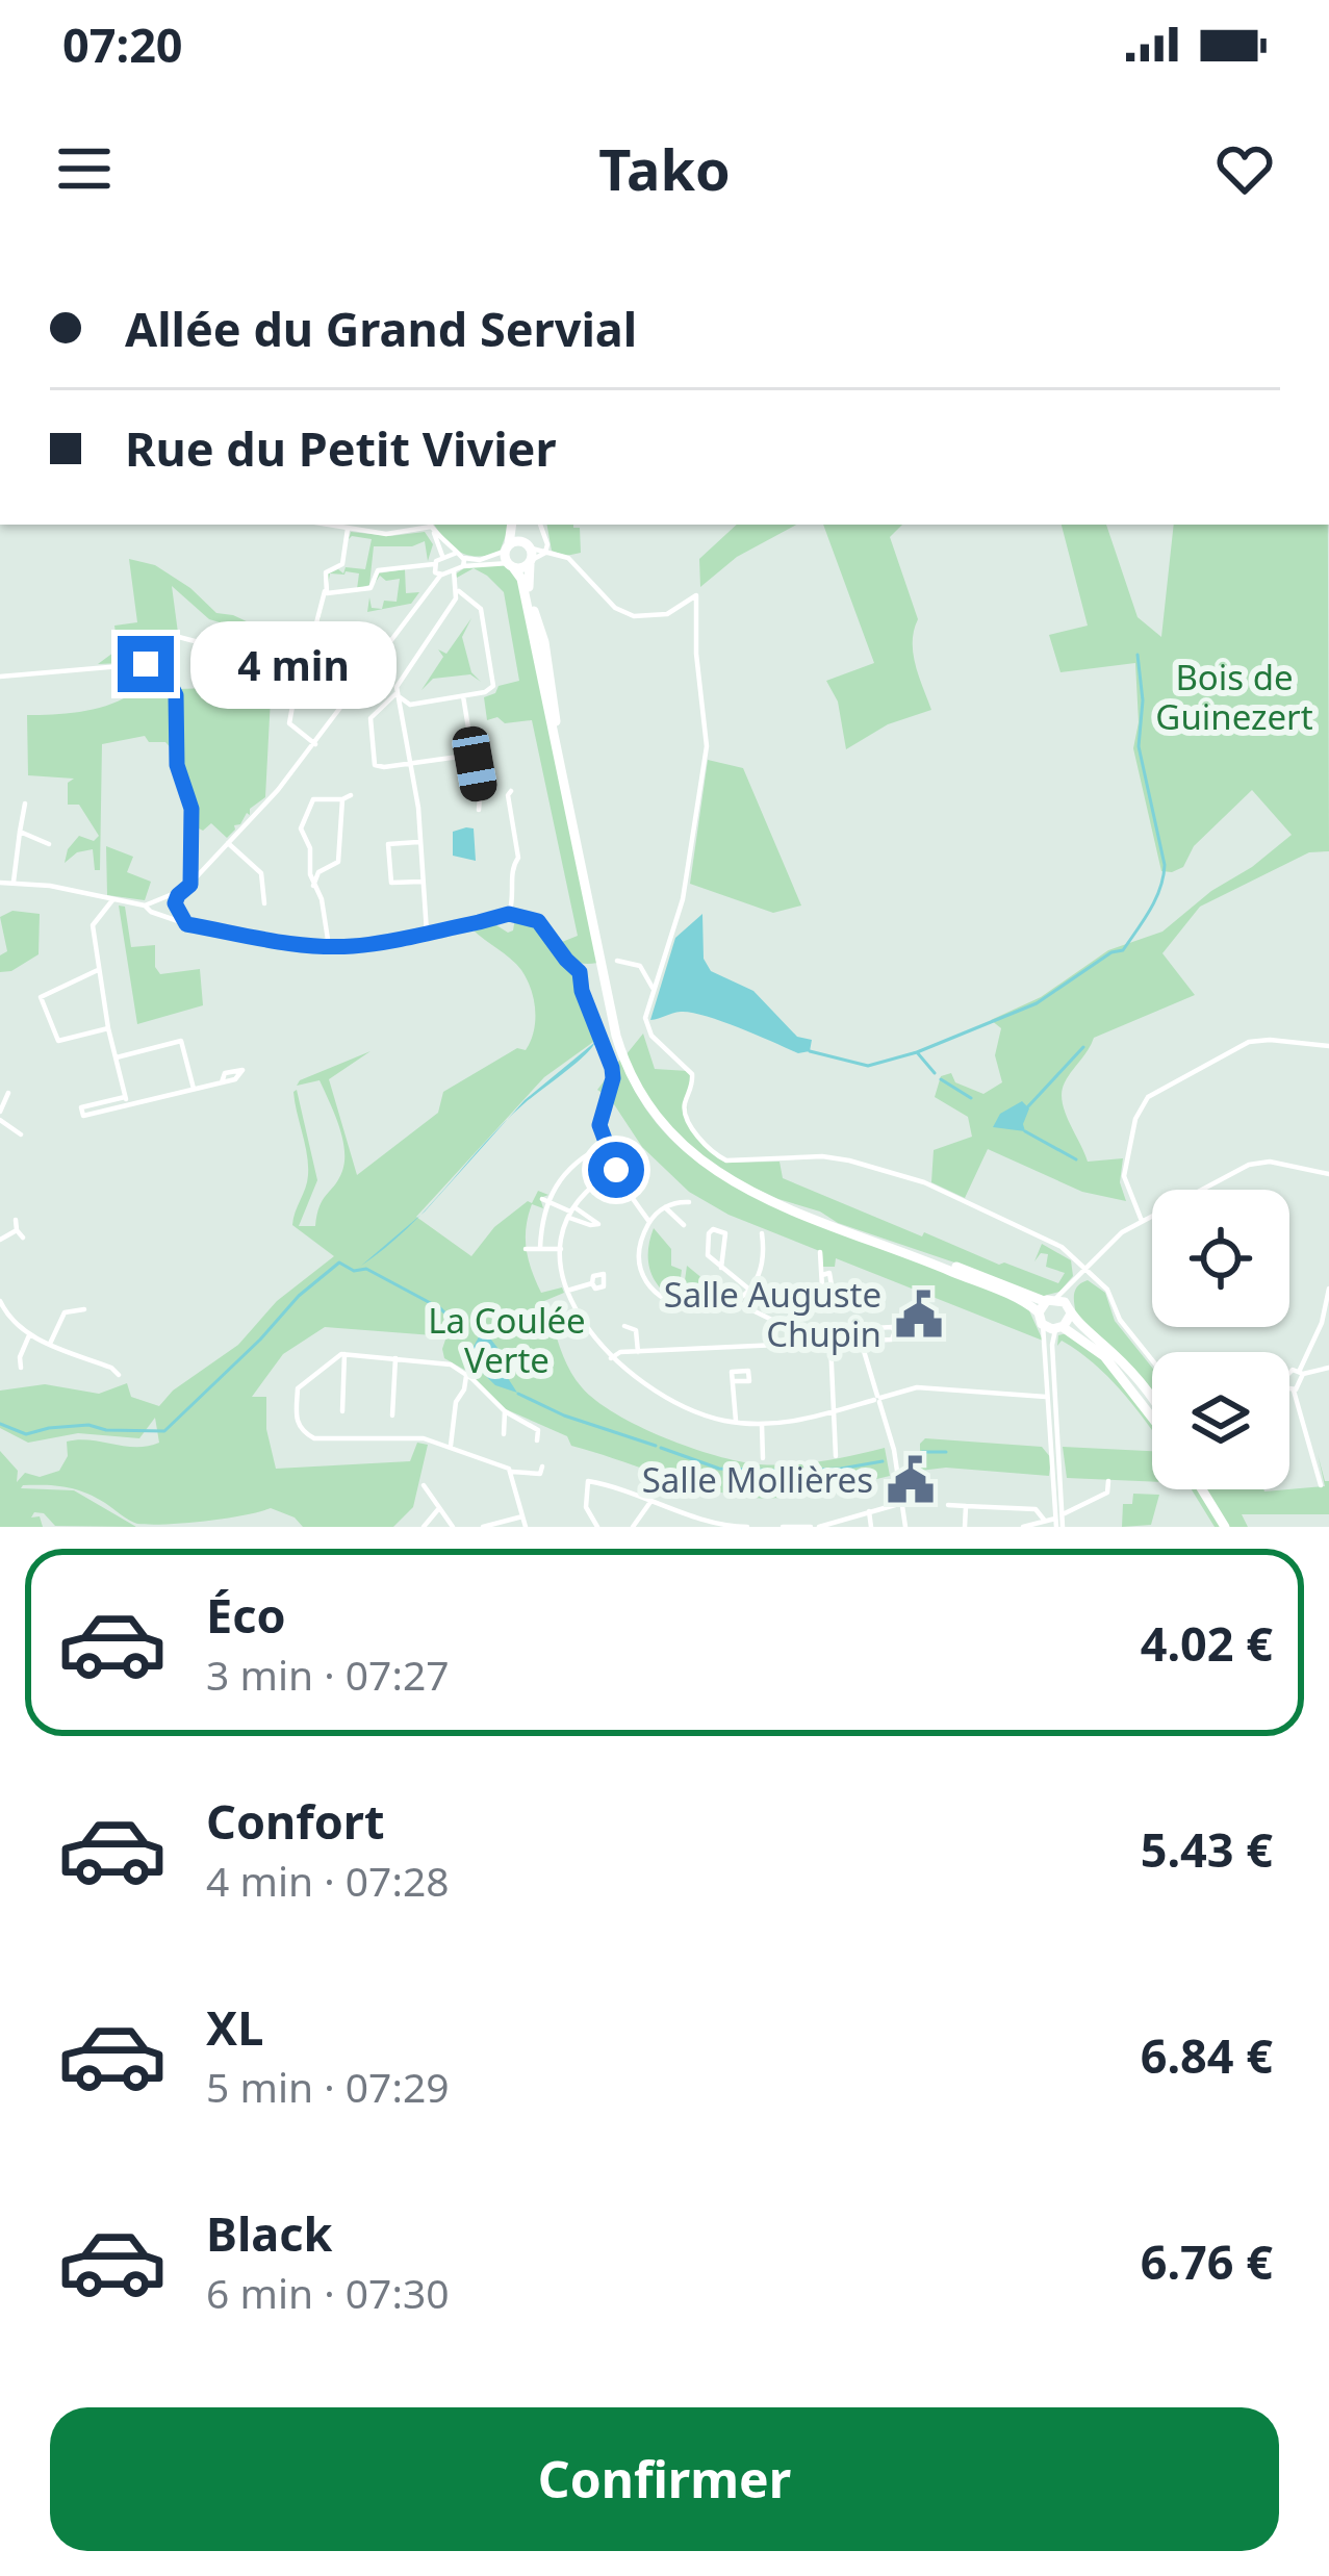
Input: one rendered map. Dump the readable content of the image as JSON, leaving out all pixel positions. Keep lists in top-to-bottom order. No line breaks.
{"parks":["Bois de Guinezert","La Coulée Verte"],"places":{"public building":["Salle Auguste Chupin","Salle Mollières"]},"page":{"status":"07:20","header":"Tako","banner":["Allée du Grand Servial","Rue du Petit Vivier"],"bubble":"4 min","list":[{"name":"Éco","note":"3 min · 07:27","value":"4.02 €"},{"name":"Confort","note":"4 min · 07:28","value":"5.43 €"},{"name":"XL","note":"5 min · 07:29","value":"6.84 €"},{"name":"Black","note":"6 min · 07:30","value":"6.76 €"}],"buttons":"Confirmer"}}
